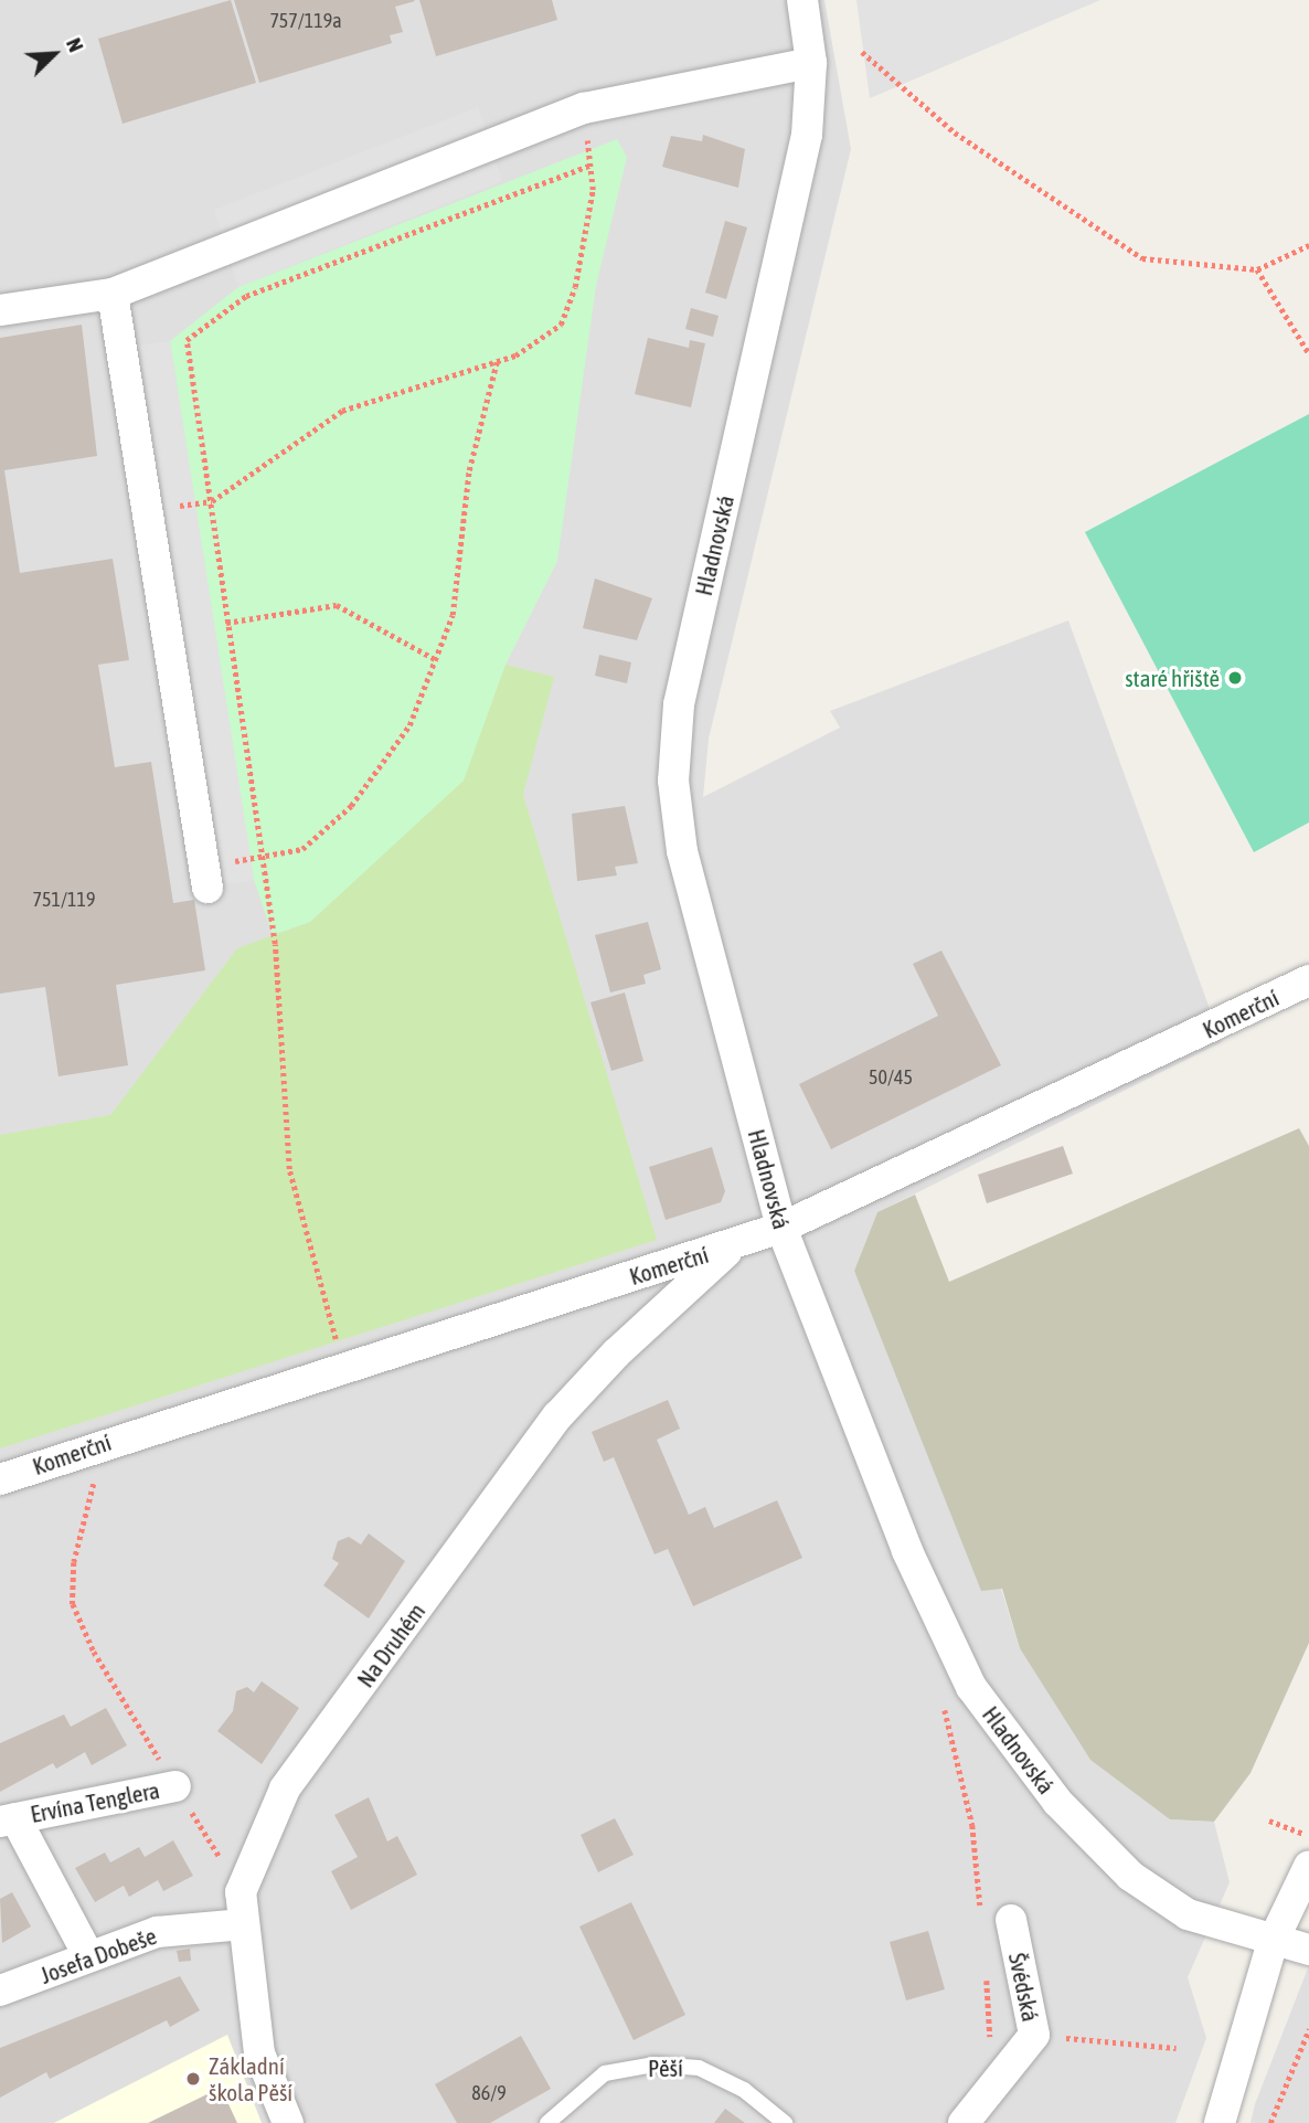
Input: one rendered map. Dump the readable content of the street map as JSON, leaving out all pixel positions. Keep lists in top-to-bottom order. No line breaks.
{"streets":{"street":["Hladnovská","Komerční","Na Druhém","Ervína Tenglera","Josefa Dobeše","Švédská"],"lane":["Pěší"]},"crossings":[["Hladnovská","Komerční"],["Komerční","Na Druhém"],["Na Druhém","Josefa Dobeše"],["Ervína Tenglera","Josefa Dobeše"]],"places":["staré hřiště","Základní škola Pěší"],"house_numbers":["757/119a","751/119","50/45","86/9"],"north":"top right"}
